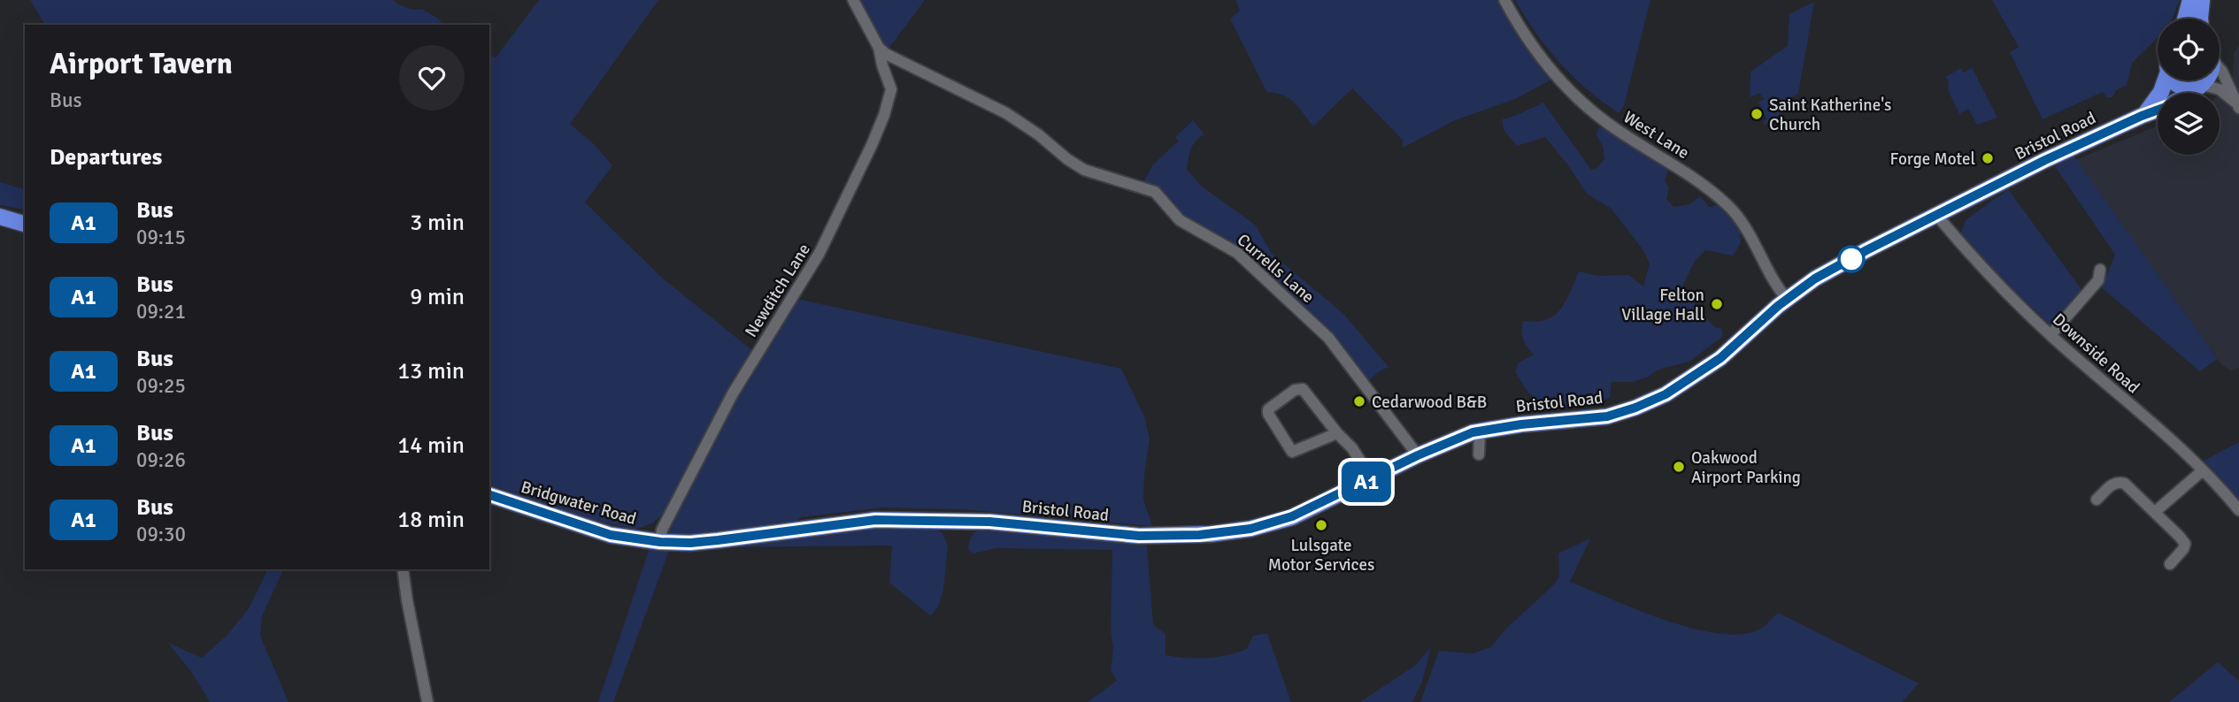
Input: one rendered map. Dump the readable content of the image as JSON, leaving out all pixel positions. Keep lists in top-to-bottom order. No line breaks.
{"streets":{"highway":["Bristol Road","Bridgwater Road"],"street":["West Lane","Currells Lane","Newditch Lane","Downside Road"]},"crossings":[["West Lane","Bristol Road"],["Bristol Road","Currells Lane"],["Bristol Road","Newditch Lane"],["Bristol Road","Downside Road"],["Bristol Road","Bridgwater Road"],["Currells Lane","Newditch Lane"],["Newditch Lane","Bridgwater Road"]],"places":["Saint Katherine's Church","Forge Motel","Felton Village Hall","Cedarwood B&B","Oakwood Airport Parking","Lulsgate Motor Services"],"lines":["bus line A1"],"page":{"on_map":"A1","heading":[["Airport Tavern","Bus"],"Departures"],"list":[{"mark":"A1","name":"Bus","note":"09:15","value":"3 min"},{"mark":"A1","name":"Bus","note":"09:21","value":"9 min"},{"mark":"A1","name":"Bus","note":"09:25","value":"13 min"},{"mark":"A1","name":"Bus","note":"09:26","value":"14 min"},{"mark":"A1","name":"Bus","note":"09:30","value":"18 min"}]}}
